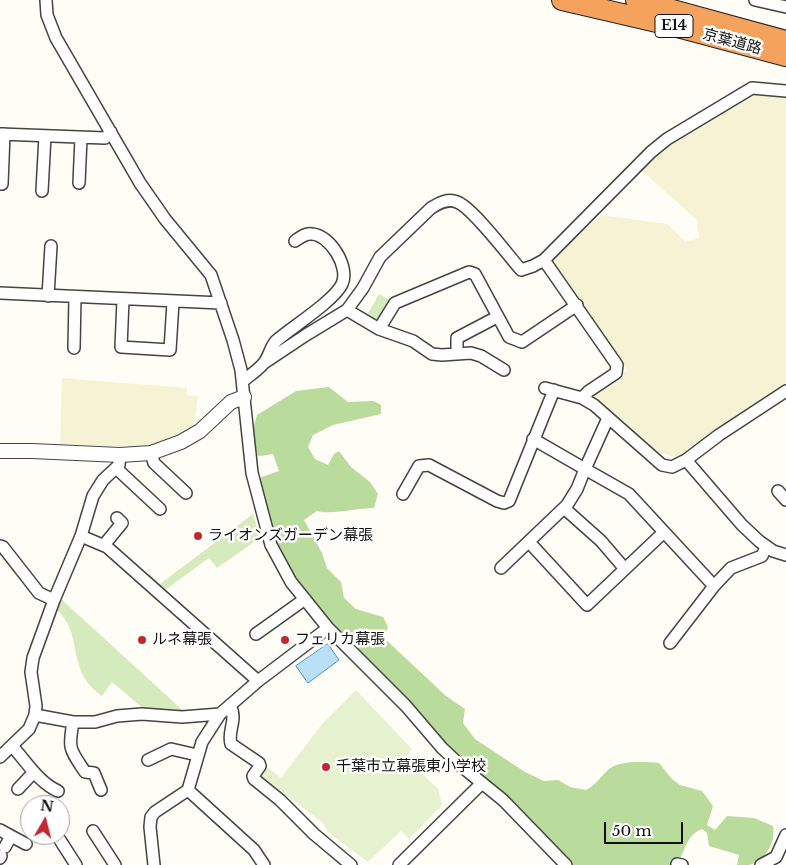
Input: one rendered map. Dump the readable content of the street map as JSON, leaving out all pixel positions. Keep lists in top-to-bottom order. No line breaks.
{"streets":{"highway":["E14","京葉道路"]},"places":["ライオンズガーデン幕張","ルネ幕張","フェリカ幕張","千葉市立幕張東小学校"],"scale_bar":"50 m","north":"top"}
